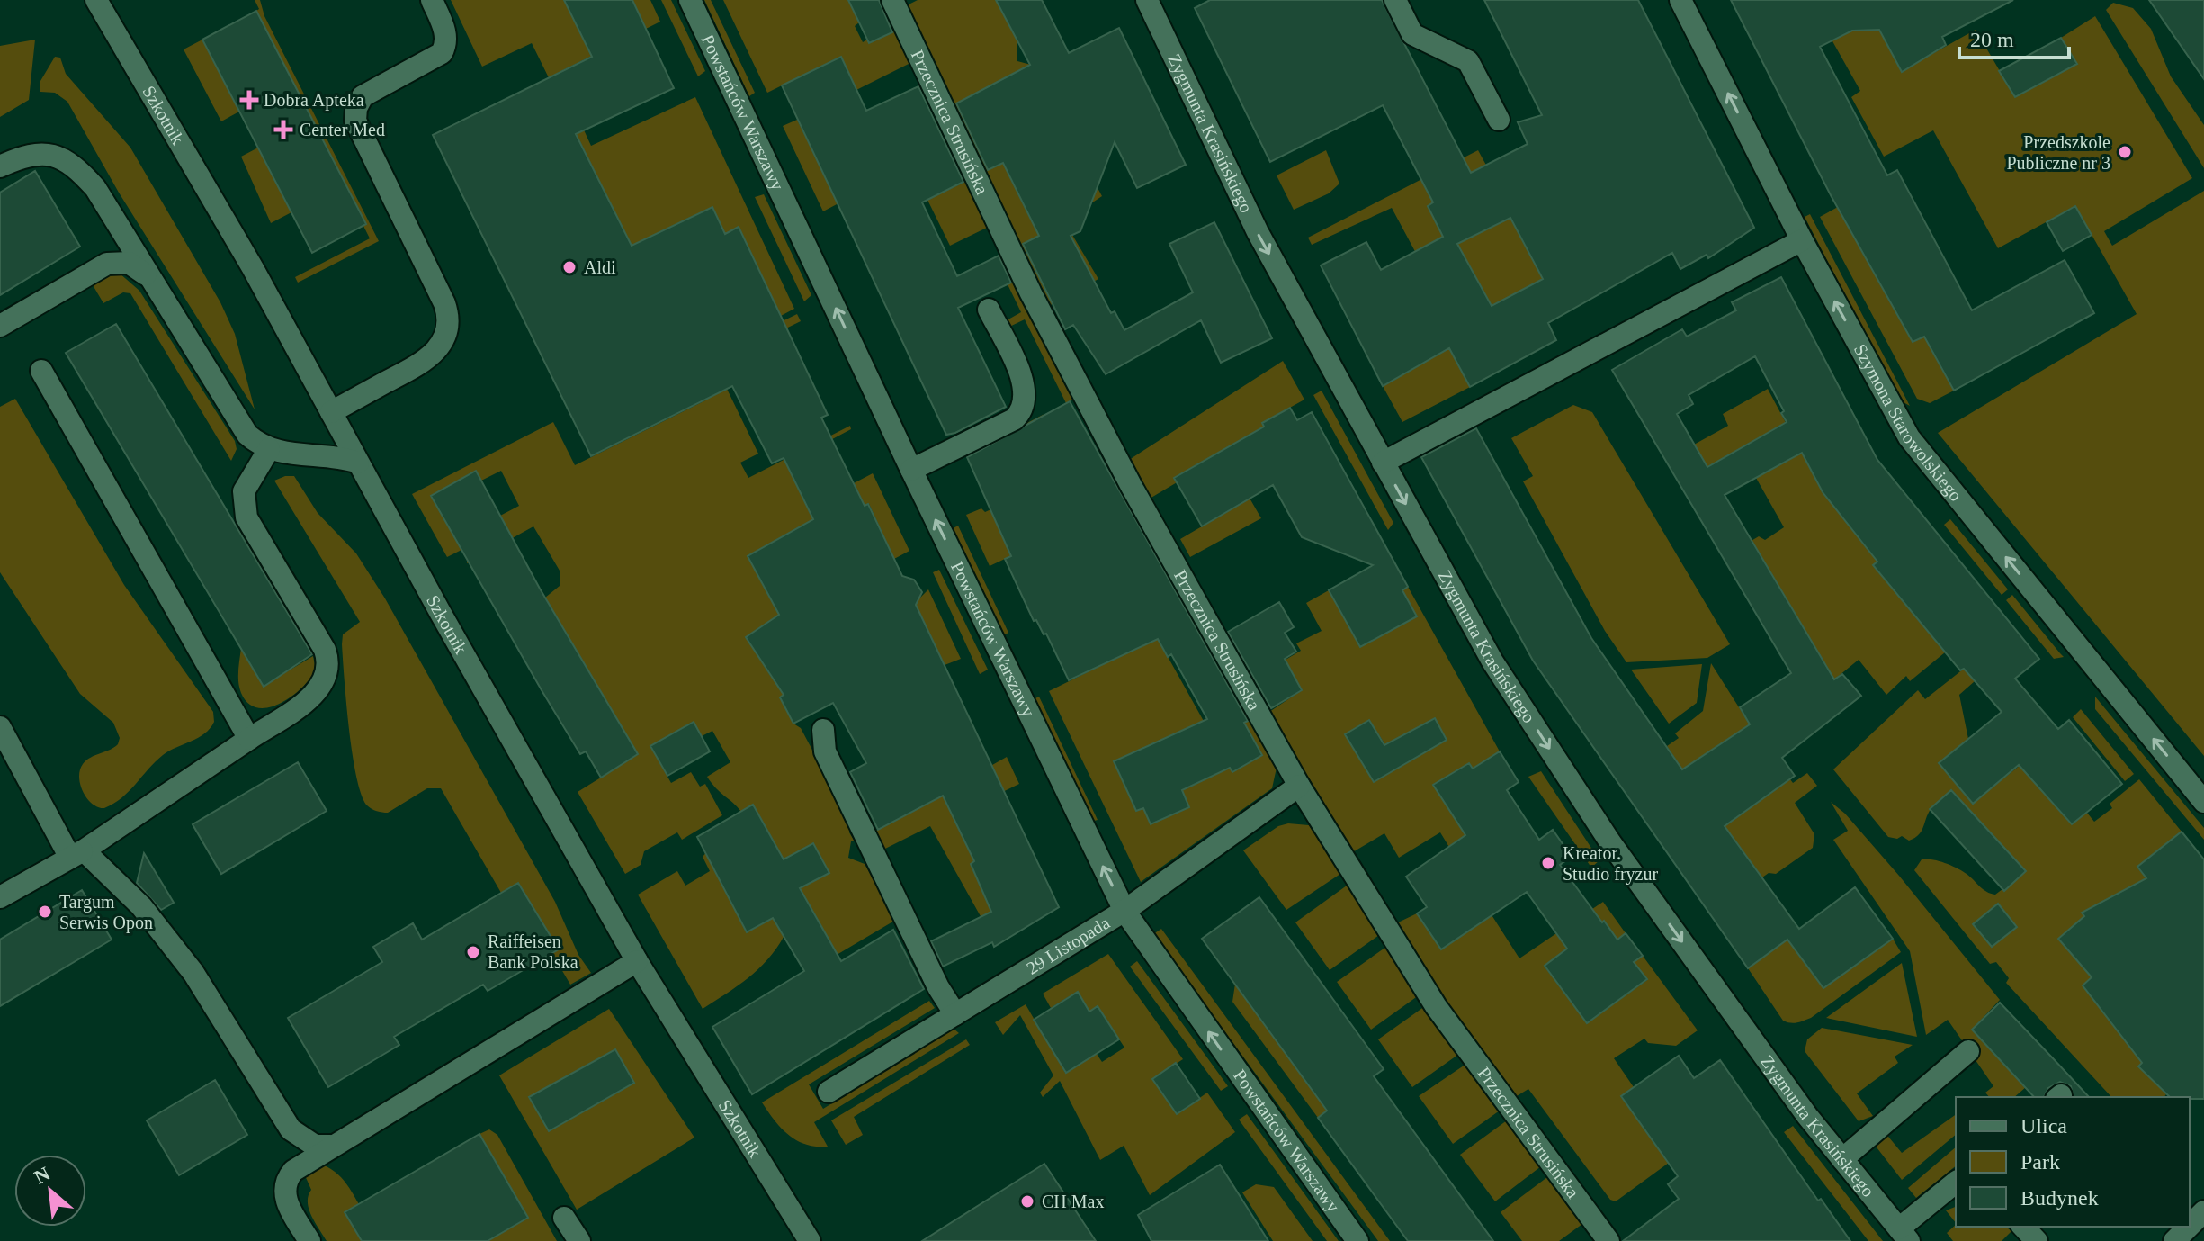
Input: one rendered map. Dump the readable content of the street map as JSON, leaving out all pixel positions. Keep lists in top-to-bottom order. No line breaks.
{"streets":{"street":["Powstańców Warszawy","Szkotnik","Przecznica Strusińska","Zygmunta Krasińskiego","Szymona Starowolskiego","29 Listopada"]},"crossings":[["Powstańców Warszawy","29 Listopada"],["Przecznica Strusińska","29 Listopada"]],"one_way":["Powstańców Warszawy","Zygmunta Krasińskiego","Szymona Starowolskiego"],"places":{"health":["Dobra Apteka","Center Med"],"other":["Przedszkole Publiczne nr 3","Aldi","Kreator. Studio fryzur","Targum Serwis Opon","Raiffeisen Bank Polska","CH Max"]},"legend":["Ulica","Park","Budynek"],"scale_bar":"20 m","north":"top left"}
